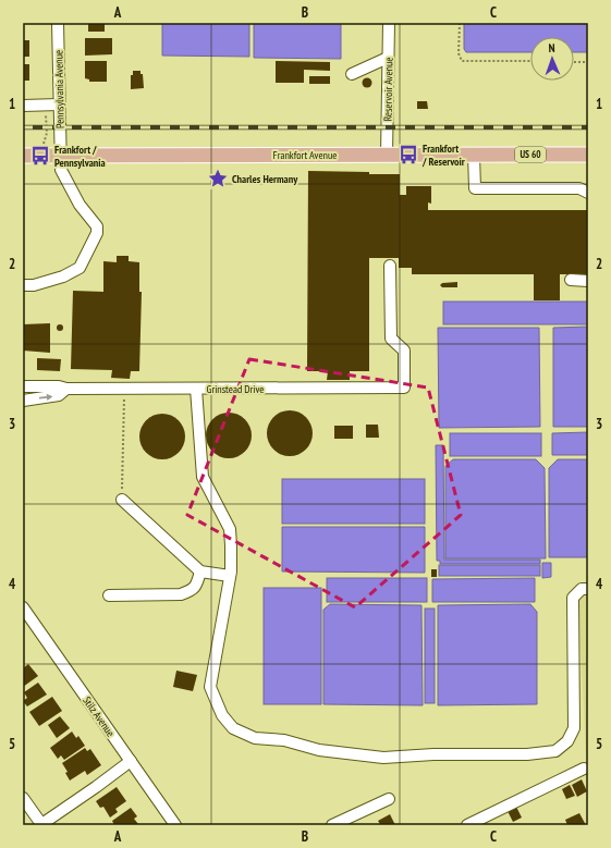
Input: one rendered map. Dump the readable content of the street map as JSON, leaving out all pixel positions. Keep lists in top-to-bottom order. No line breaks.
{"streets":{"main road":["Frankfort Avenue","US 60"],"street":["Pennsylvania Avenue","Reservoir Avenue","Grinstead Drive","Stilz Avenue"]},"crossings":[["Pennsylvania Avenue","Frankfort Avenue"],["Reservoir Avenue","Frankfort Avenue"]],"places":{"bus stop":["Frankfort / Reservoir","Frankfort / Pennsylvania"],"place":["Charles Hermany"]},"north":"top","grid":{"columns":["A","B","C"],"rows":["1","2","3","4","5"]}}
